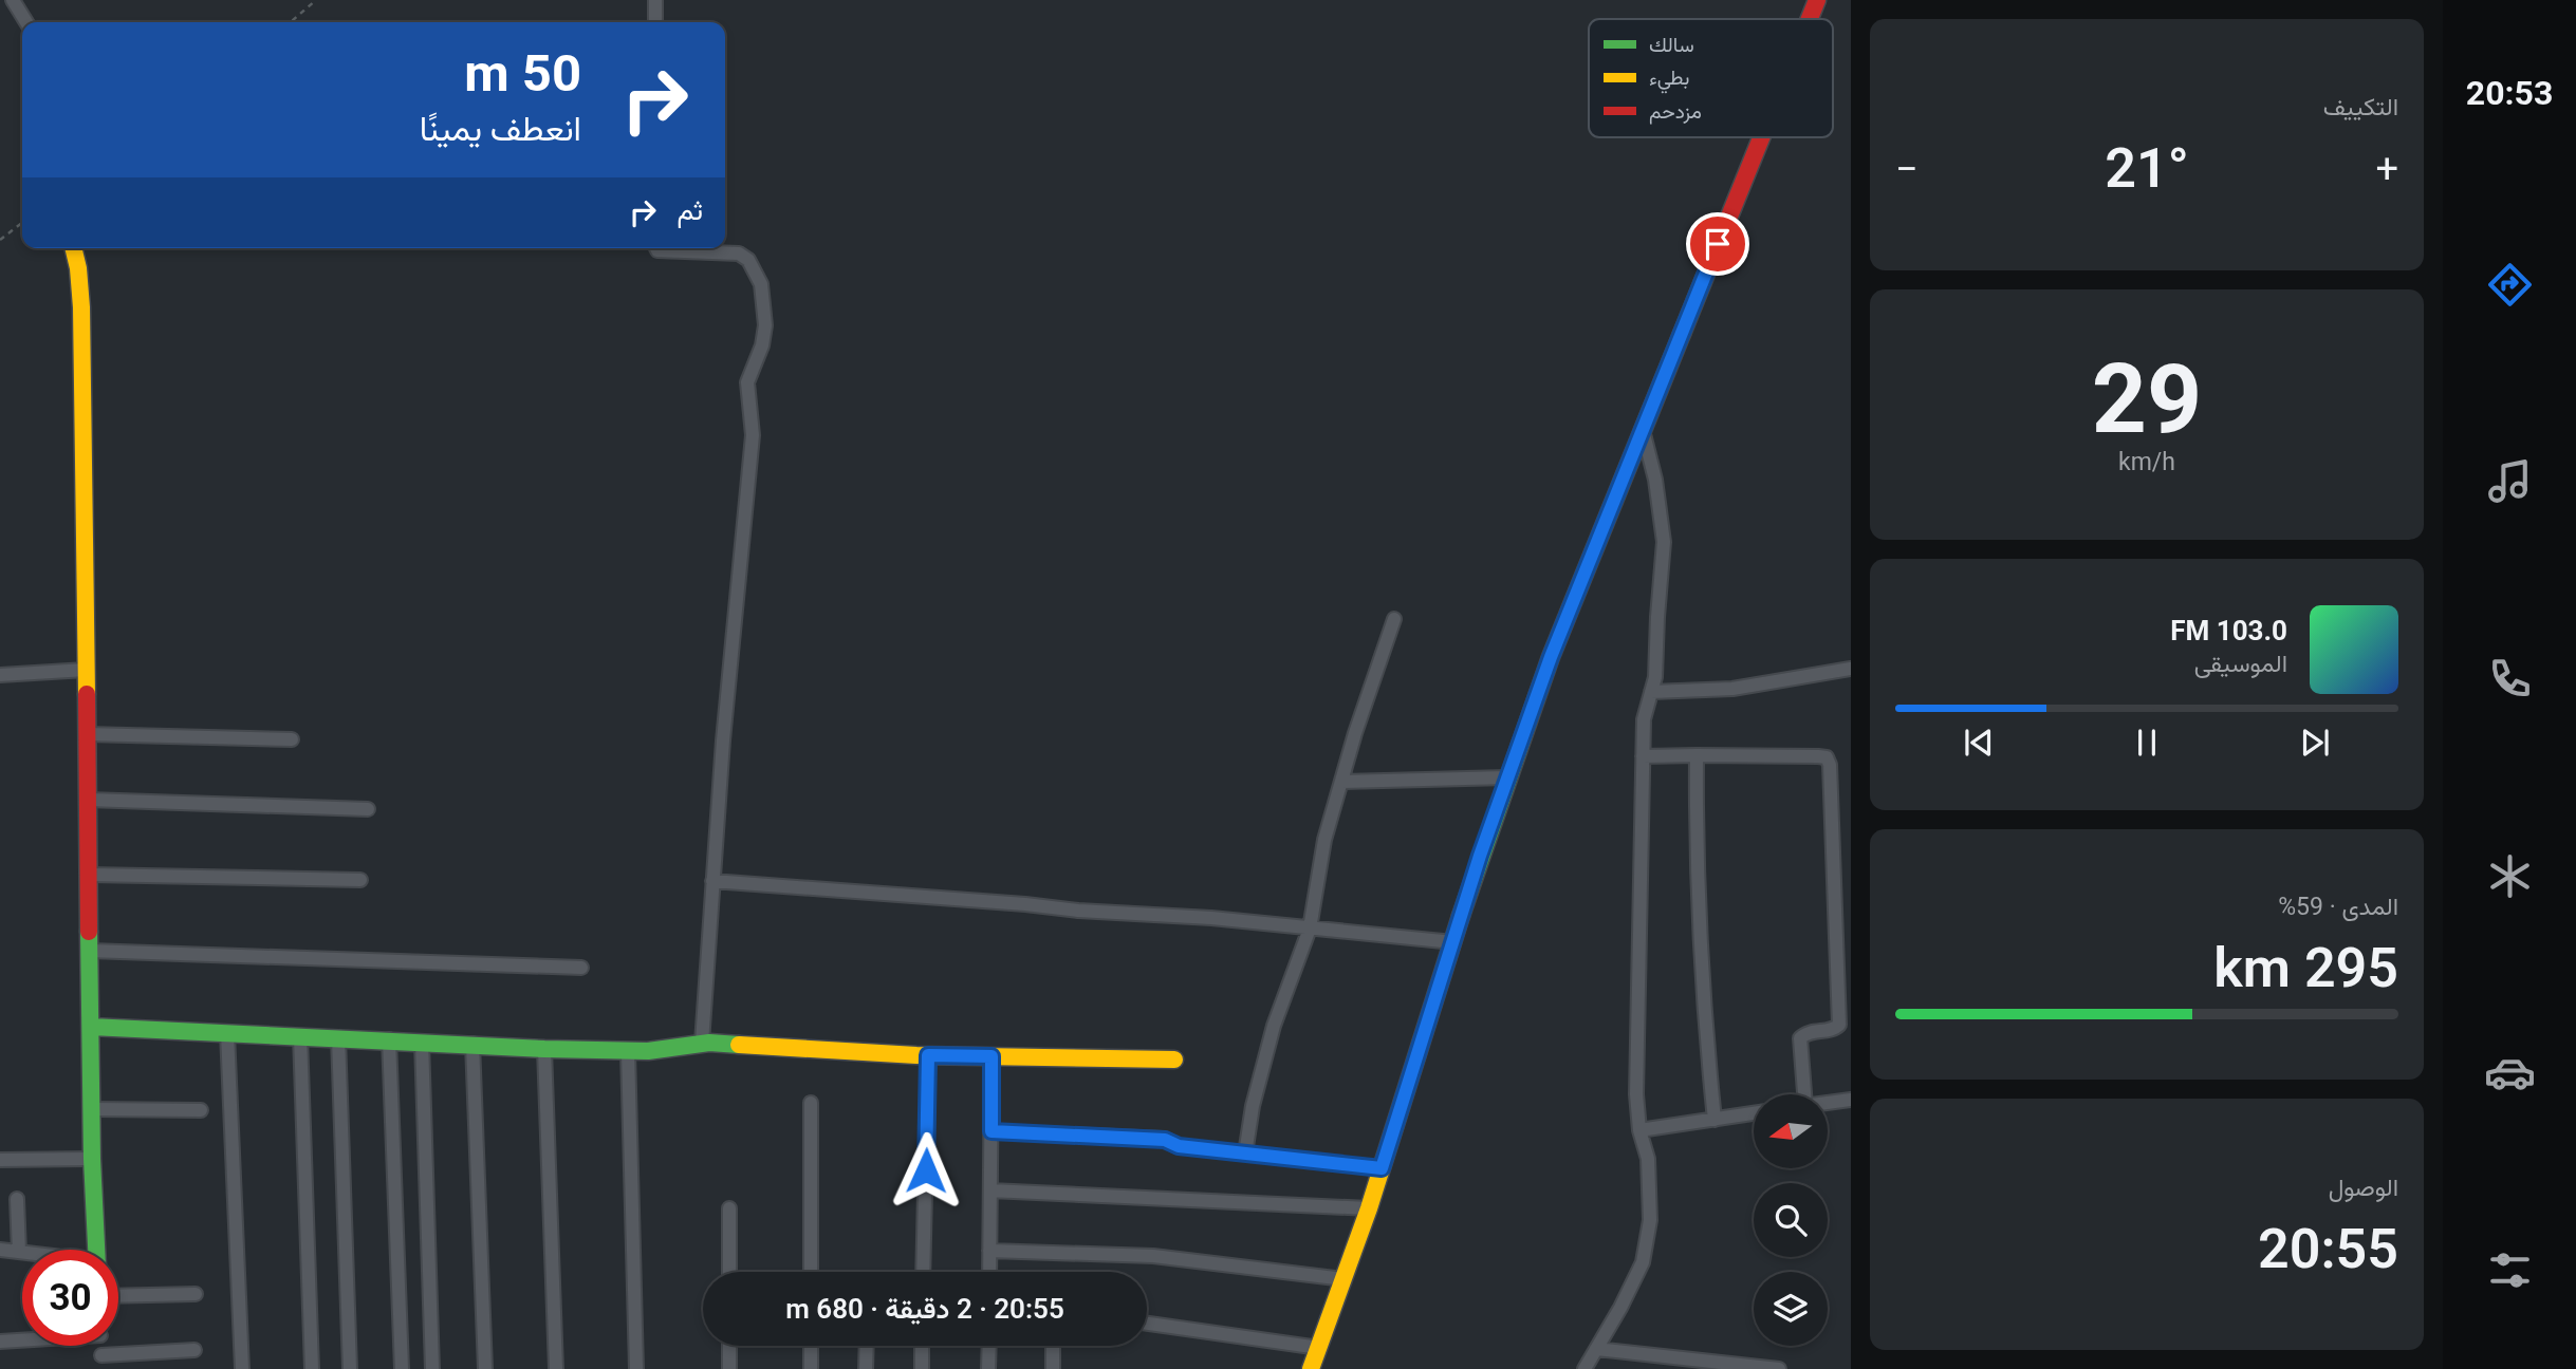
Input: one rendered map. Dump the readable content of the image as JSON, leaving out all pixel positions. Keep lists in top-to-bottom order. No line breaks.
{"legend":["سالك","بطيء","مزدحم"],"north":"left","page":{"tabs":"20:53","tile":["التكييف",["29","km/h"],["المدى · 59%","295 km"],["الوصول","20:55"]],"turn":["50 m","انعطف يمينًا"],"heat":["−","21°","+"],"then":"ثم","song":["103.0 FM","الموسيقى"],"limit":"30","trip":"20:55 · 2 دقيقة · 680 m"}}
